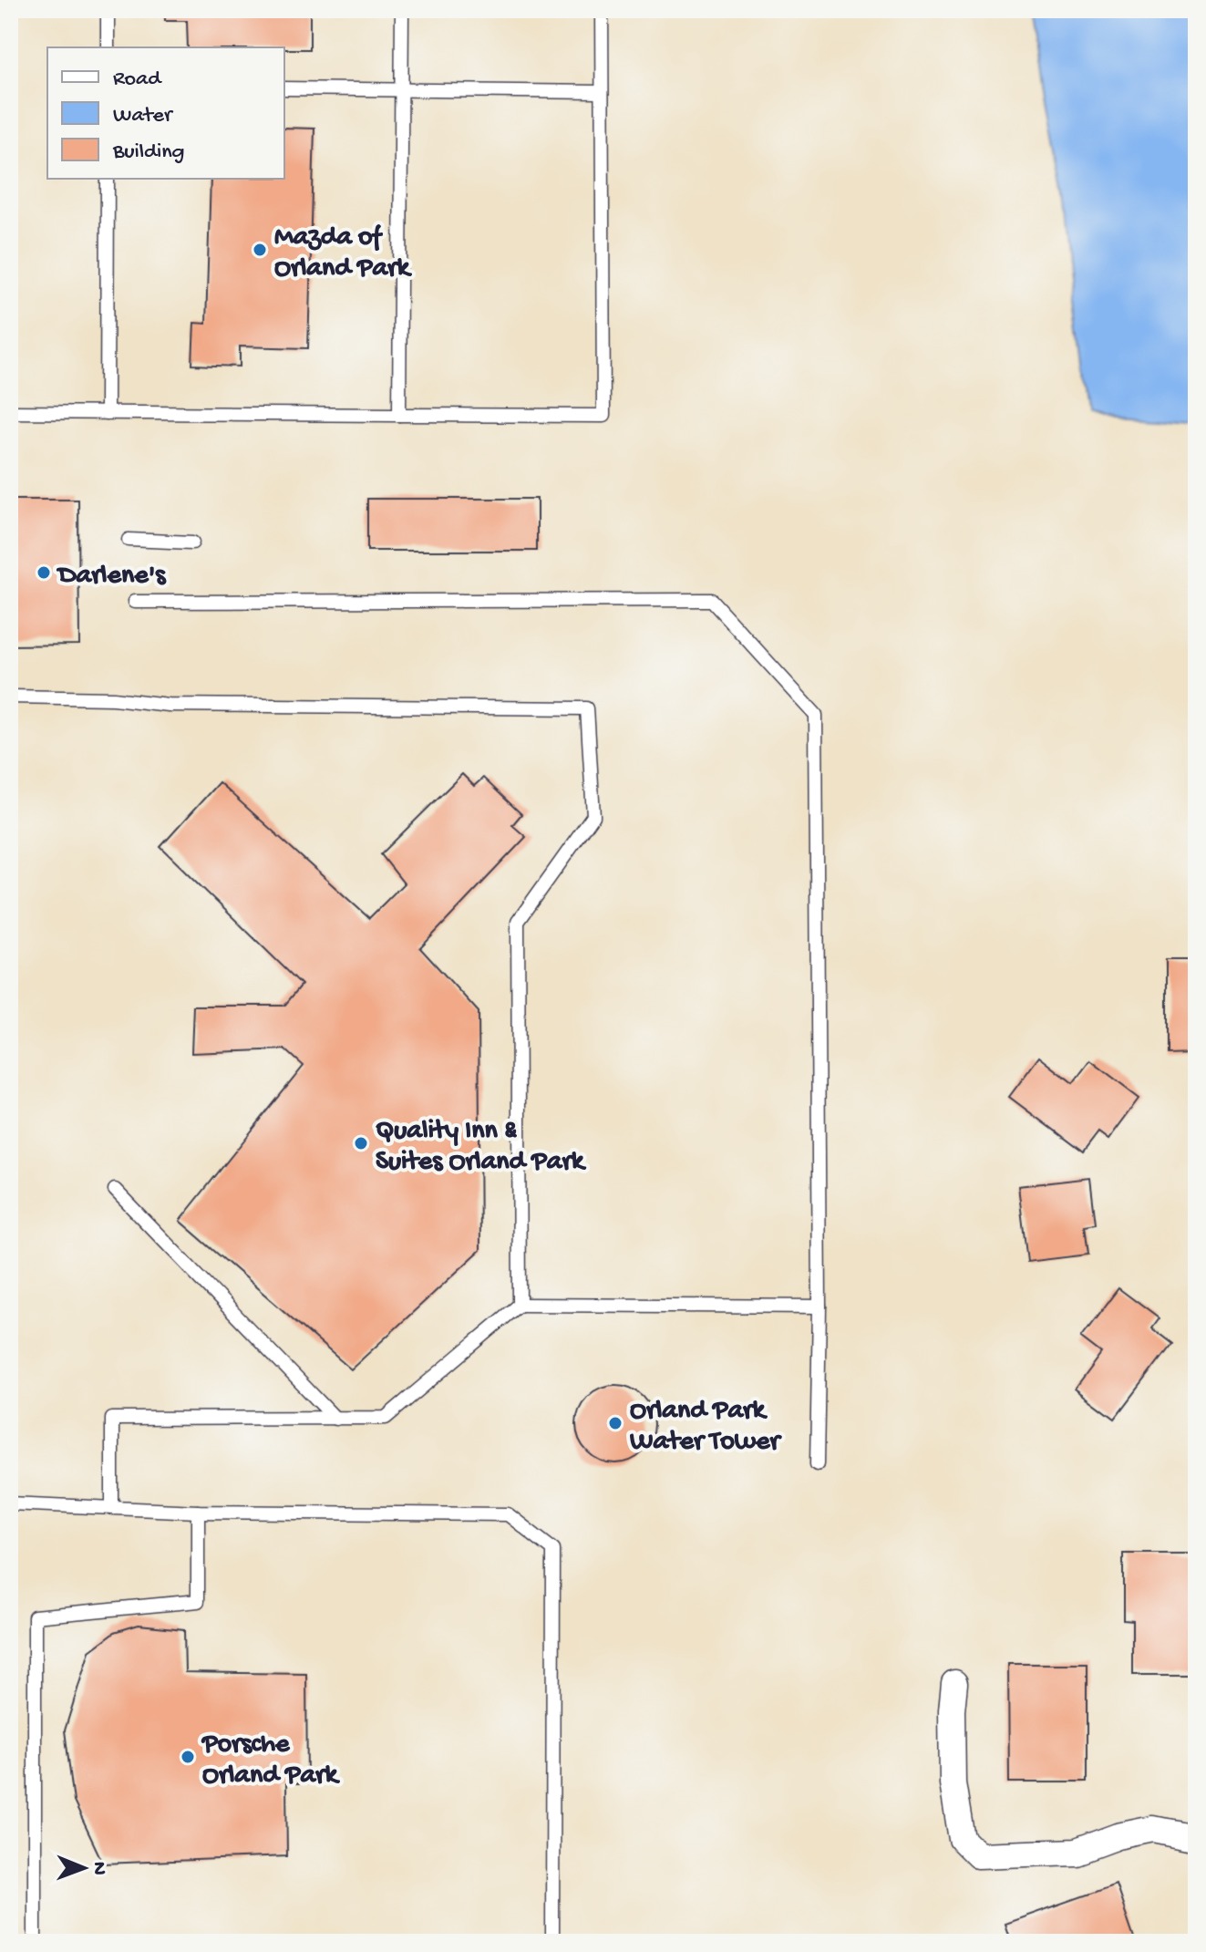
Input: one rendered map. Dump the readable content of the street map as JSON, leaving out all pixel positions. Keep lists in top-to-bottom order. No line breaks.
{"places":["Mazda of Orland Park","Darlene's","Quality Inn & Suites Orland Park","Orland Park Water Tower","Porsche Orland Park"],"legend":["Road","Water","Building"],"north":"right"}
